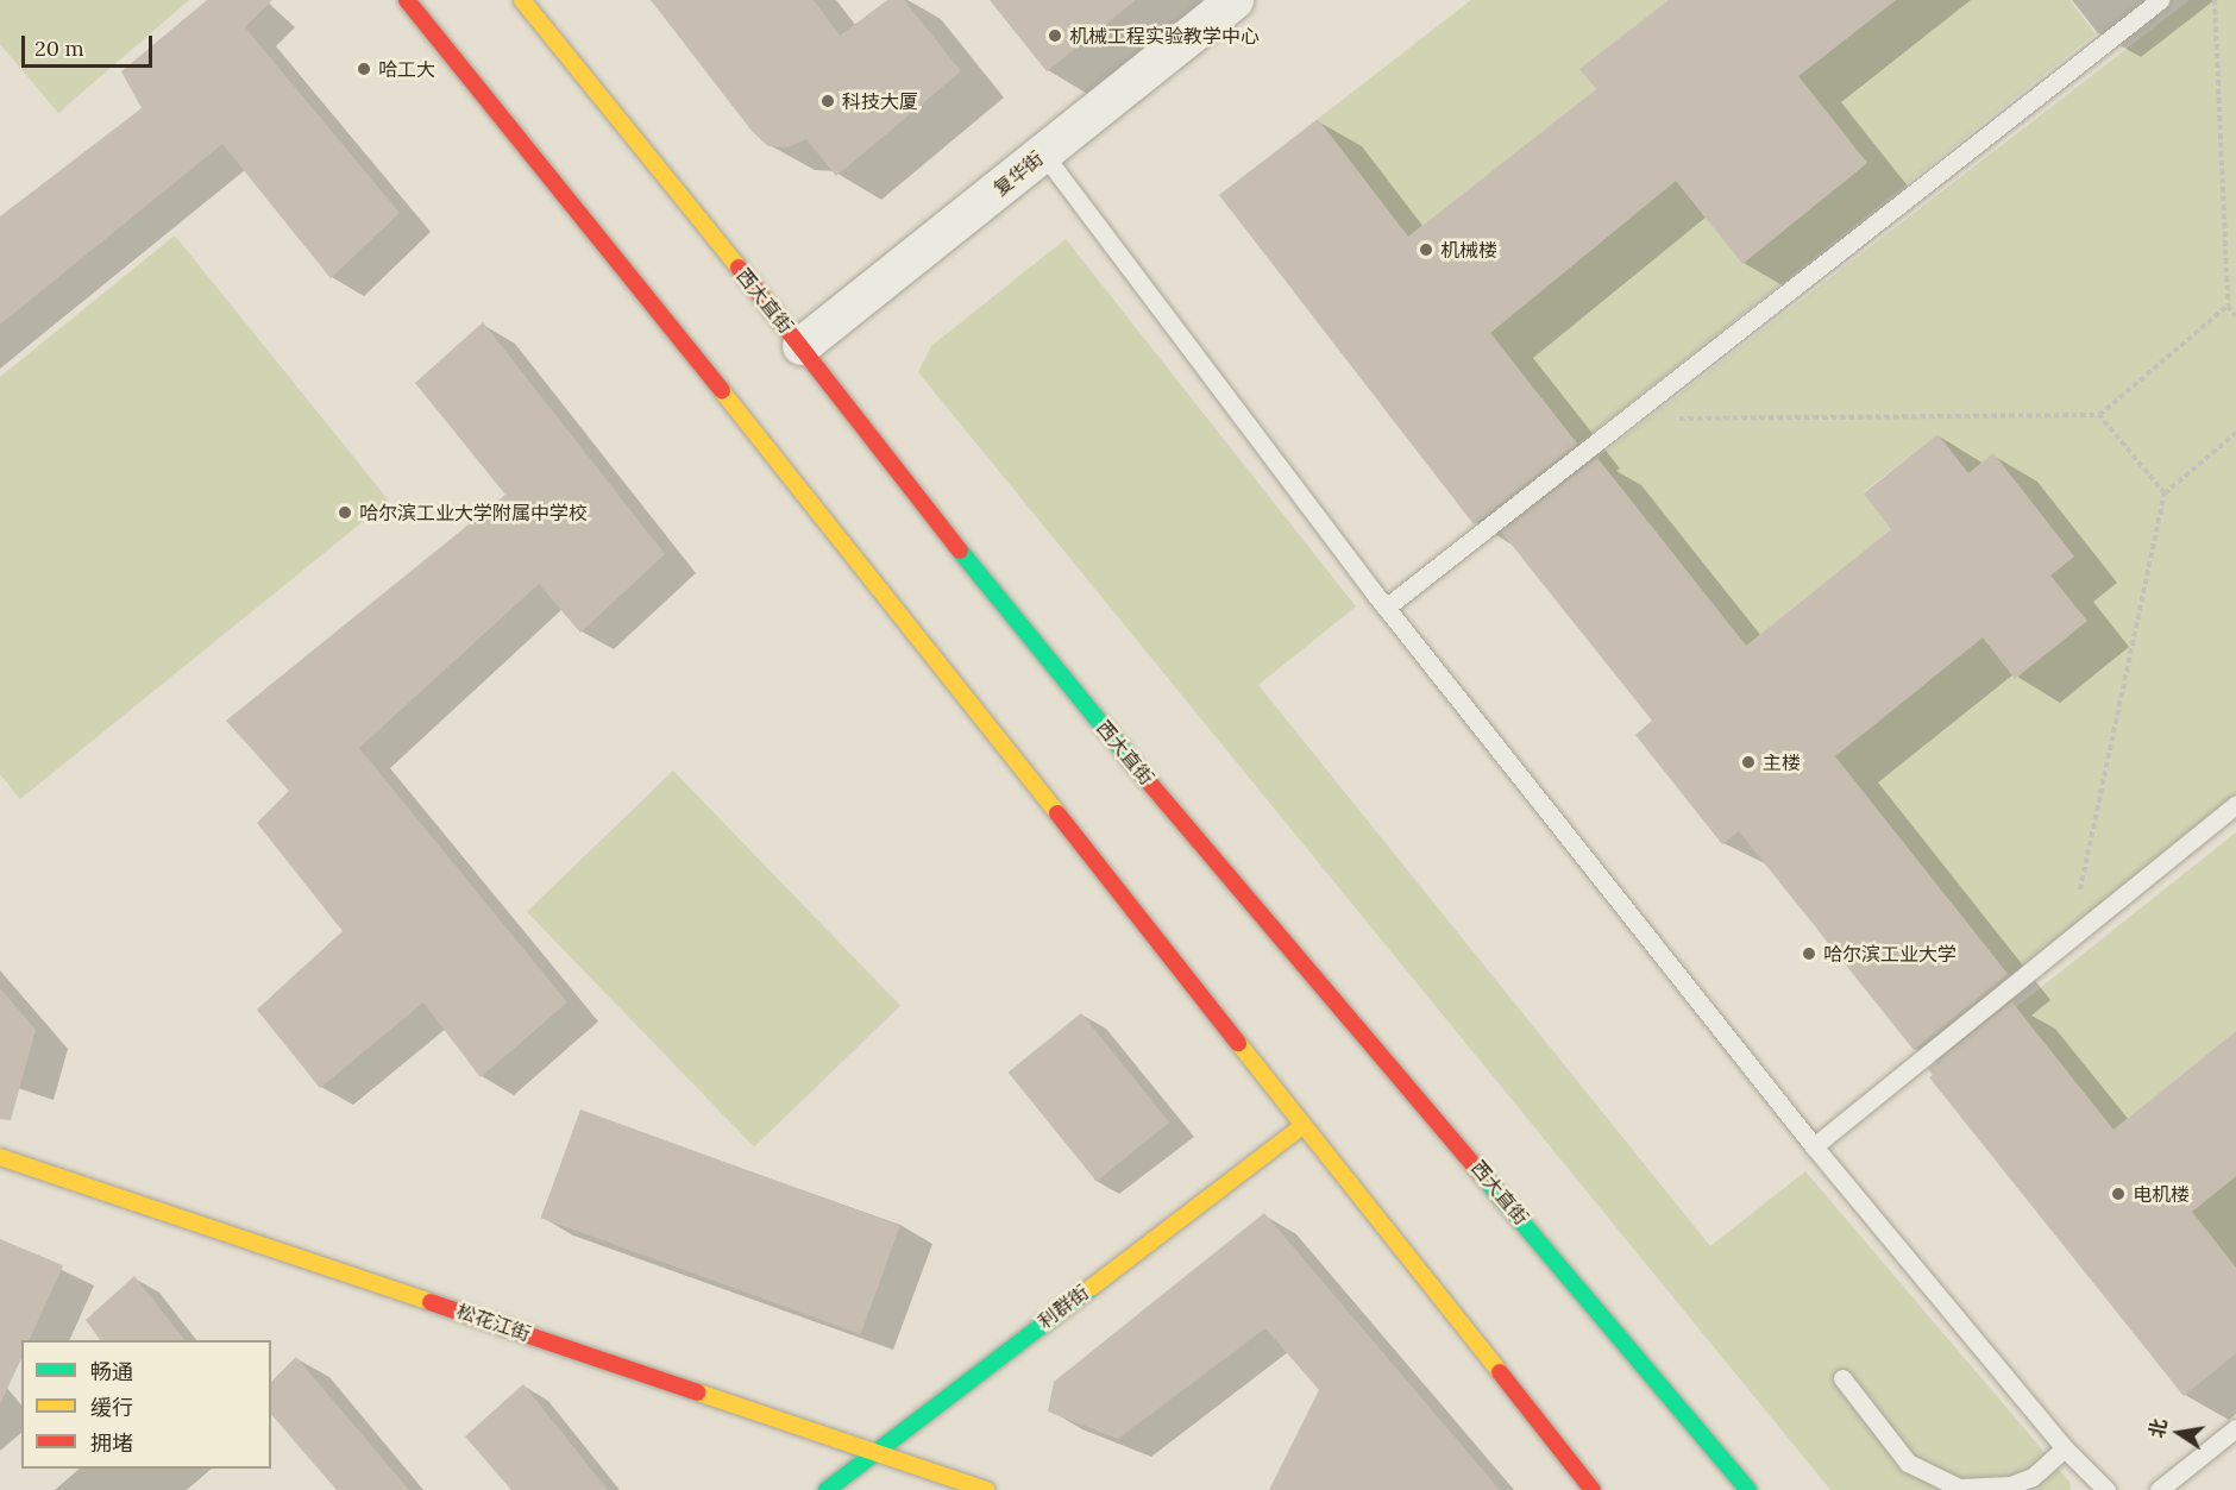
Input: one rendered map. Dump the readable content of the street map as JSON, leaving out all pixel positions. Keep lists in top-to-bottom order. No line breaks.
{"streets":{"main road":["西大直街","利群街","松花江街"],"street":["复华街"]},"crossings":[["复华街","西大直街"],["利群街","松花江街"]],"places":["机械工程实验教学中心","哈工大","科技大厦","机械楼","哈尔滨工业大学附属中学校","主楼","哈尔滨工业大学","电机楼"],"legend":["畅通","缓行","拥堵"],"scale_bar":"20 m","north":"left"}
